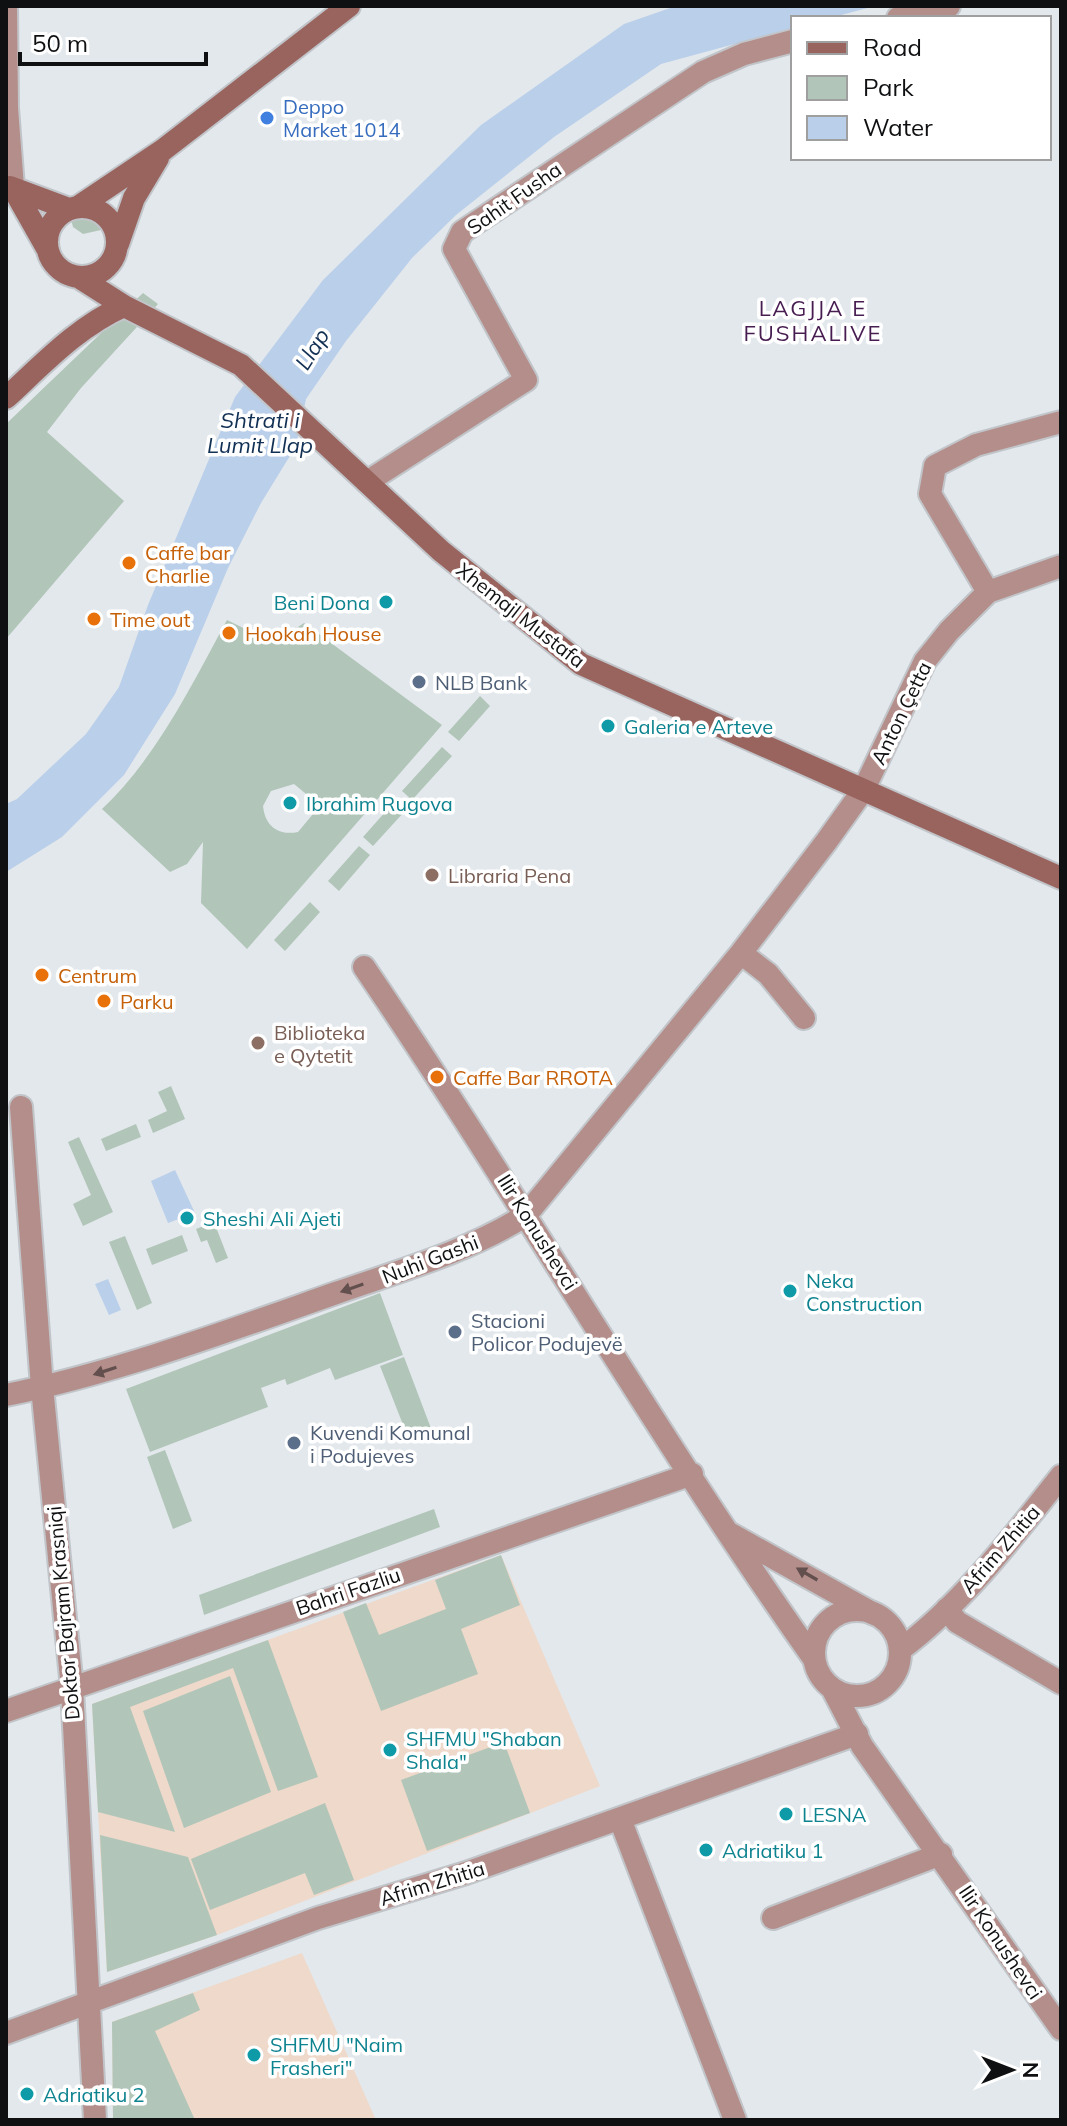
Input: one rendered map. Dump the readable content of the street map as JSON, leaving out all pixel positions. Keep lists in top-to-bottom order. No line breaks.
{"streets":{"main road":["Xhemajl Mustafa"],"street":["Sahit Fusha","Anton Çetta","Ilir Konushevci","Nuhi Gashi","Afrim Zhitia","Bahri Fazliu","Doktor Bajram Krasniqi"]},"crossings":[["Sahit Fusha","Xhemajl Mustafa"],["Xhemajl Mustafa","Anton Çetta"],["Xhemajl Mustafa","Nuhi Gashi"],["Anton Çetta","Nuhi Gashi"],["Ilir Konushevci","Nuhi Gashi"],["Ilir Konushevci","Afrim Zhitia"],["Ilir Konushevci","Bahri Fazliu"],["Nuhi Gashi","Doktor Bajram Krasniqi"],["Afrim Zhitia","Doktor Bajram Krasniqi"],["Bahri Fazliu","Doktor Bajram Krasniqi"]],"one_way":["Nuhi Gashi"],"districts":["LAGJJA E FUSHALIVE"],"water":["Llap","Shtrati i Lumit Llap"],"places":["Deppo Market 1014","Caffe bar Charlie","Beni Dona","Time out","Hookah House","NLB Bank","Galeria e Arteve","Ibrahim Rugova","Libraria Pena","Centrum","Parku","Biblioteka e Qytetit","Caffe Bar RROTA","Sheshi Ali Ajeti","Neka Construction","Stacioni Policor Podujevë","Kuvendi Komunal i Podujeves","SHFMU \"Shaban Shala\"","LESNA","Adriatiku 1","SHFMU \"Naim Frasheri\"","Adriatiku 2"],"legend":["Road","Park","Water"],"scale_bar":"50 m","north":"right"}
